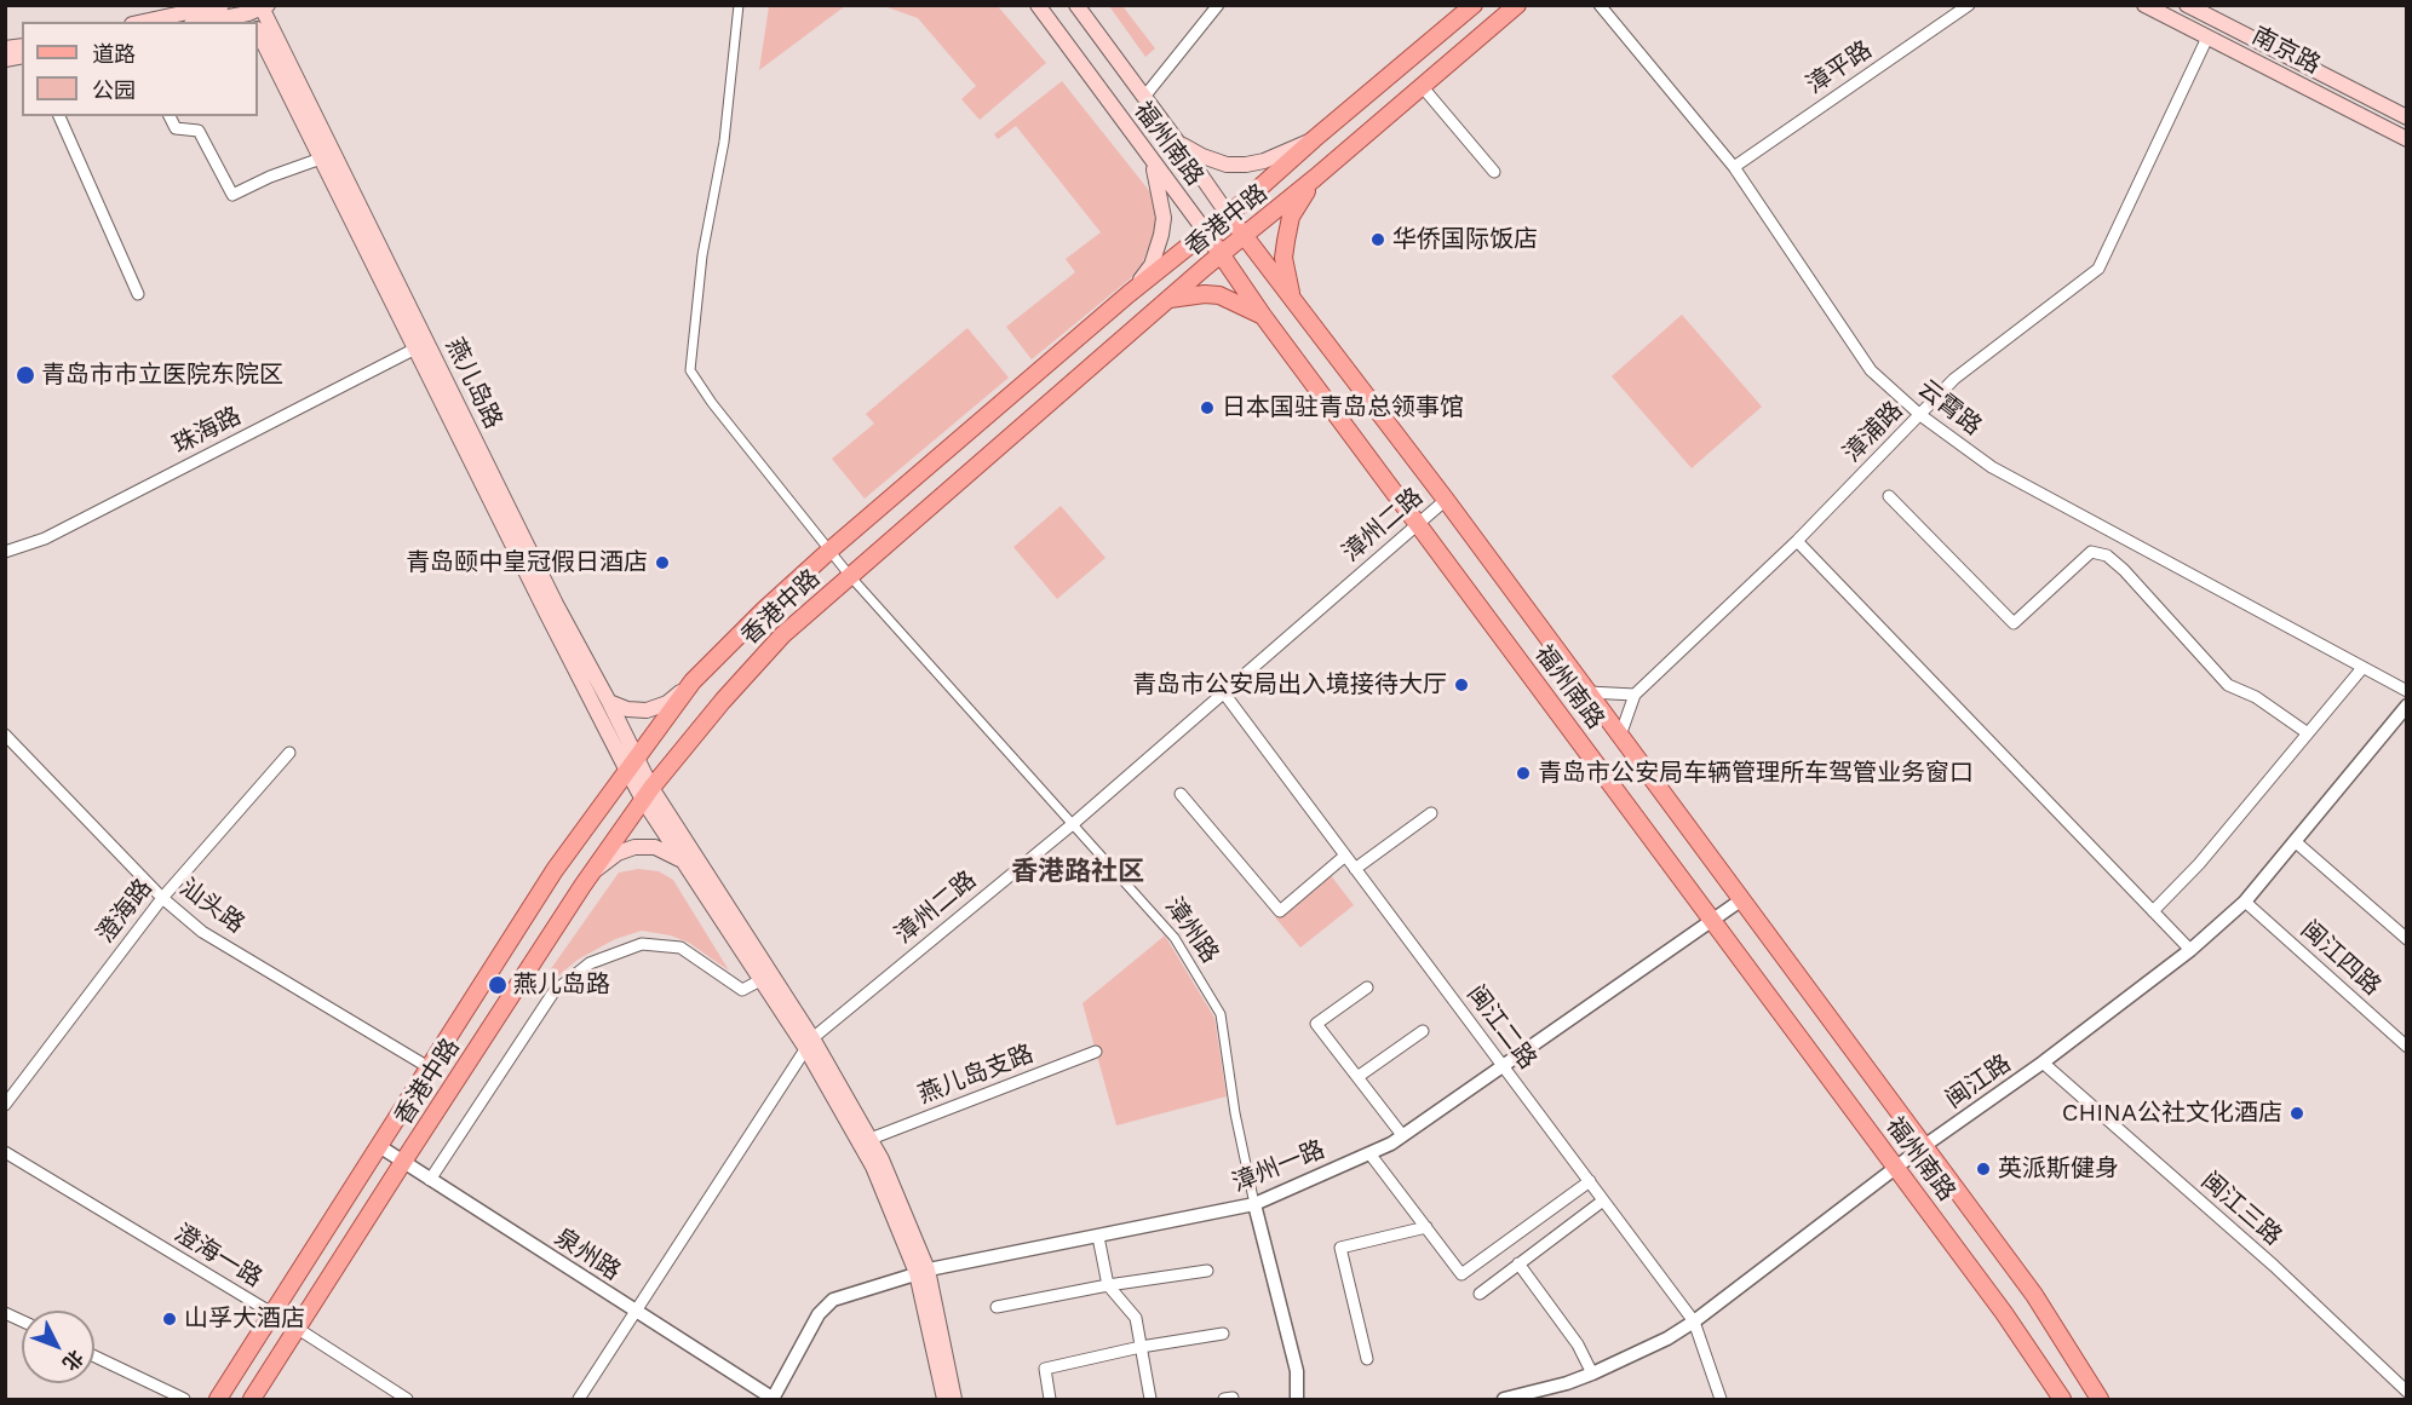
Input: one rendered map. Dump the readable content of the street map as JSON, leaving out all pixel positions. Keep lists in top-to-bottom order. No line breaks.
{"streets":{"main road":["南京路","福州南路","香港中路","燕儿岛路"],"street":["漳平路","云霄路","珠海路","漳浦路","漳州二路","汕头路","澄海路","漳州路","闽江四路","闽江二路","燕儿岛支路","闽江路","漳州一路","闽江三路","泉州路","澄海一路"]},"crossings":[["南京路","漳浦路"],["漳平路","云霄路"],["福州南路","香港中路"],["福州南路","漳州二路"],["福州南路","闽江路"],["福州南路","漳州一路"],["香港中路","燕儿岛路"],["香港中路","汕头路"],["香港中路","漳州路"],["香港中路","泉州路"],["香港中路","澄海一路"],["燕儿岛路","珠海路"],["燕儿岛路","漳州二路"],["燕儿岛路","燕儿岛支路"],["燕儿岛路","漳州一路"],["云霄路","漳浦路"],["漳州二路","漳州路"],["漳州二路","闽江二路"],["漳州二路","泉州路"],["汕头路","澄海路"],["漳州路","漳州一路"],["闽江四路","闽江路"],["闽江二路","闽江路"],["闽江二路","漳州一路"],["闽江路","闽江三路"],["漳州一路","泉州路"]],"districts":["香港路社区"],"places":["华侨国际饭店","青岛市市立医院东院区","日本国驻青岛总领事馆","青岛颐中皇冠假日酒店","青岛市公安局出入境接待大厅","青岛市公安局车辆管理所车驾管业务窗口","燕儿岛路","CHINA公社文化酒店","英派斯健身","山孚大酒店"],"legend":["道路","公园"],"north":"bottom right"}
